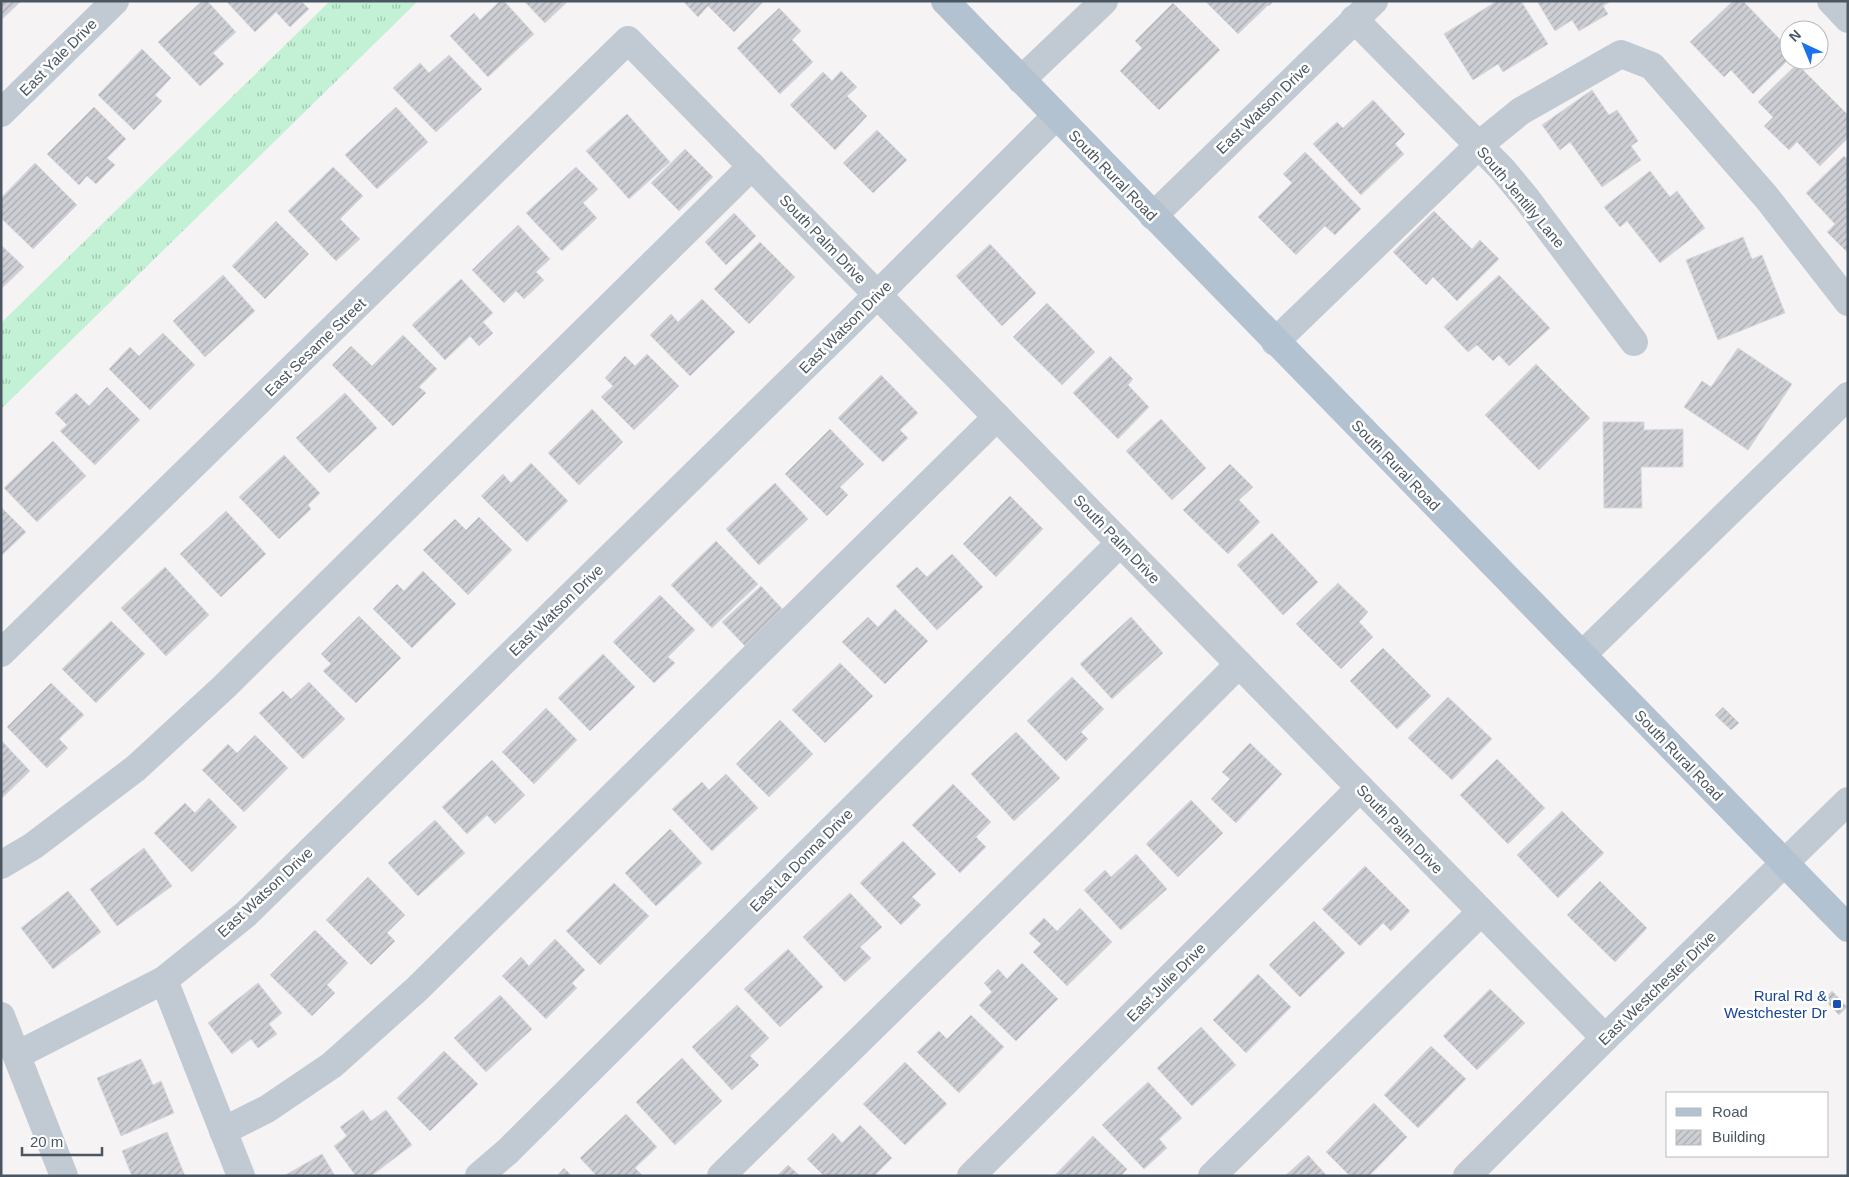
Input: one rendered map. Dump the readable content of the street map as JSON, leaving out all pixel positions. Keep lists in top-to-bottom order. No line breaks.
{"streets":{"main road":["South Rural Road"],"street":["East Yale Drive","East Watson Drive","South Jentilly Lane","South Palm Drive","East Sesame Street","East La Donna Drive","East Julie Drive","East Westchester Drive"]},"crossings":[["East Watson Drive","South Rural Road"],["East Watson Drive","South Jentilly Lane"],["East Watson Drive","South Palm Drive"],["South Rural Road","East Westchester Drive"],["South Palm Drive","East Sesame Street"],["South Palm Drive","East La Donna Drive"],["South Palm Drive","East Julie Drive"],["South Palm Drive","East Westchester Drive"]],"places":{"transit":["Rural Rd & Westchester Dr"]},"legend":["Road","Building"],"scale_bar":"20 m","north":"top left"}
